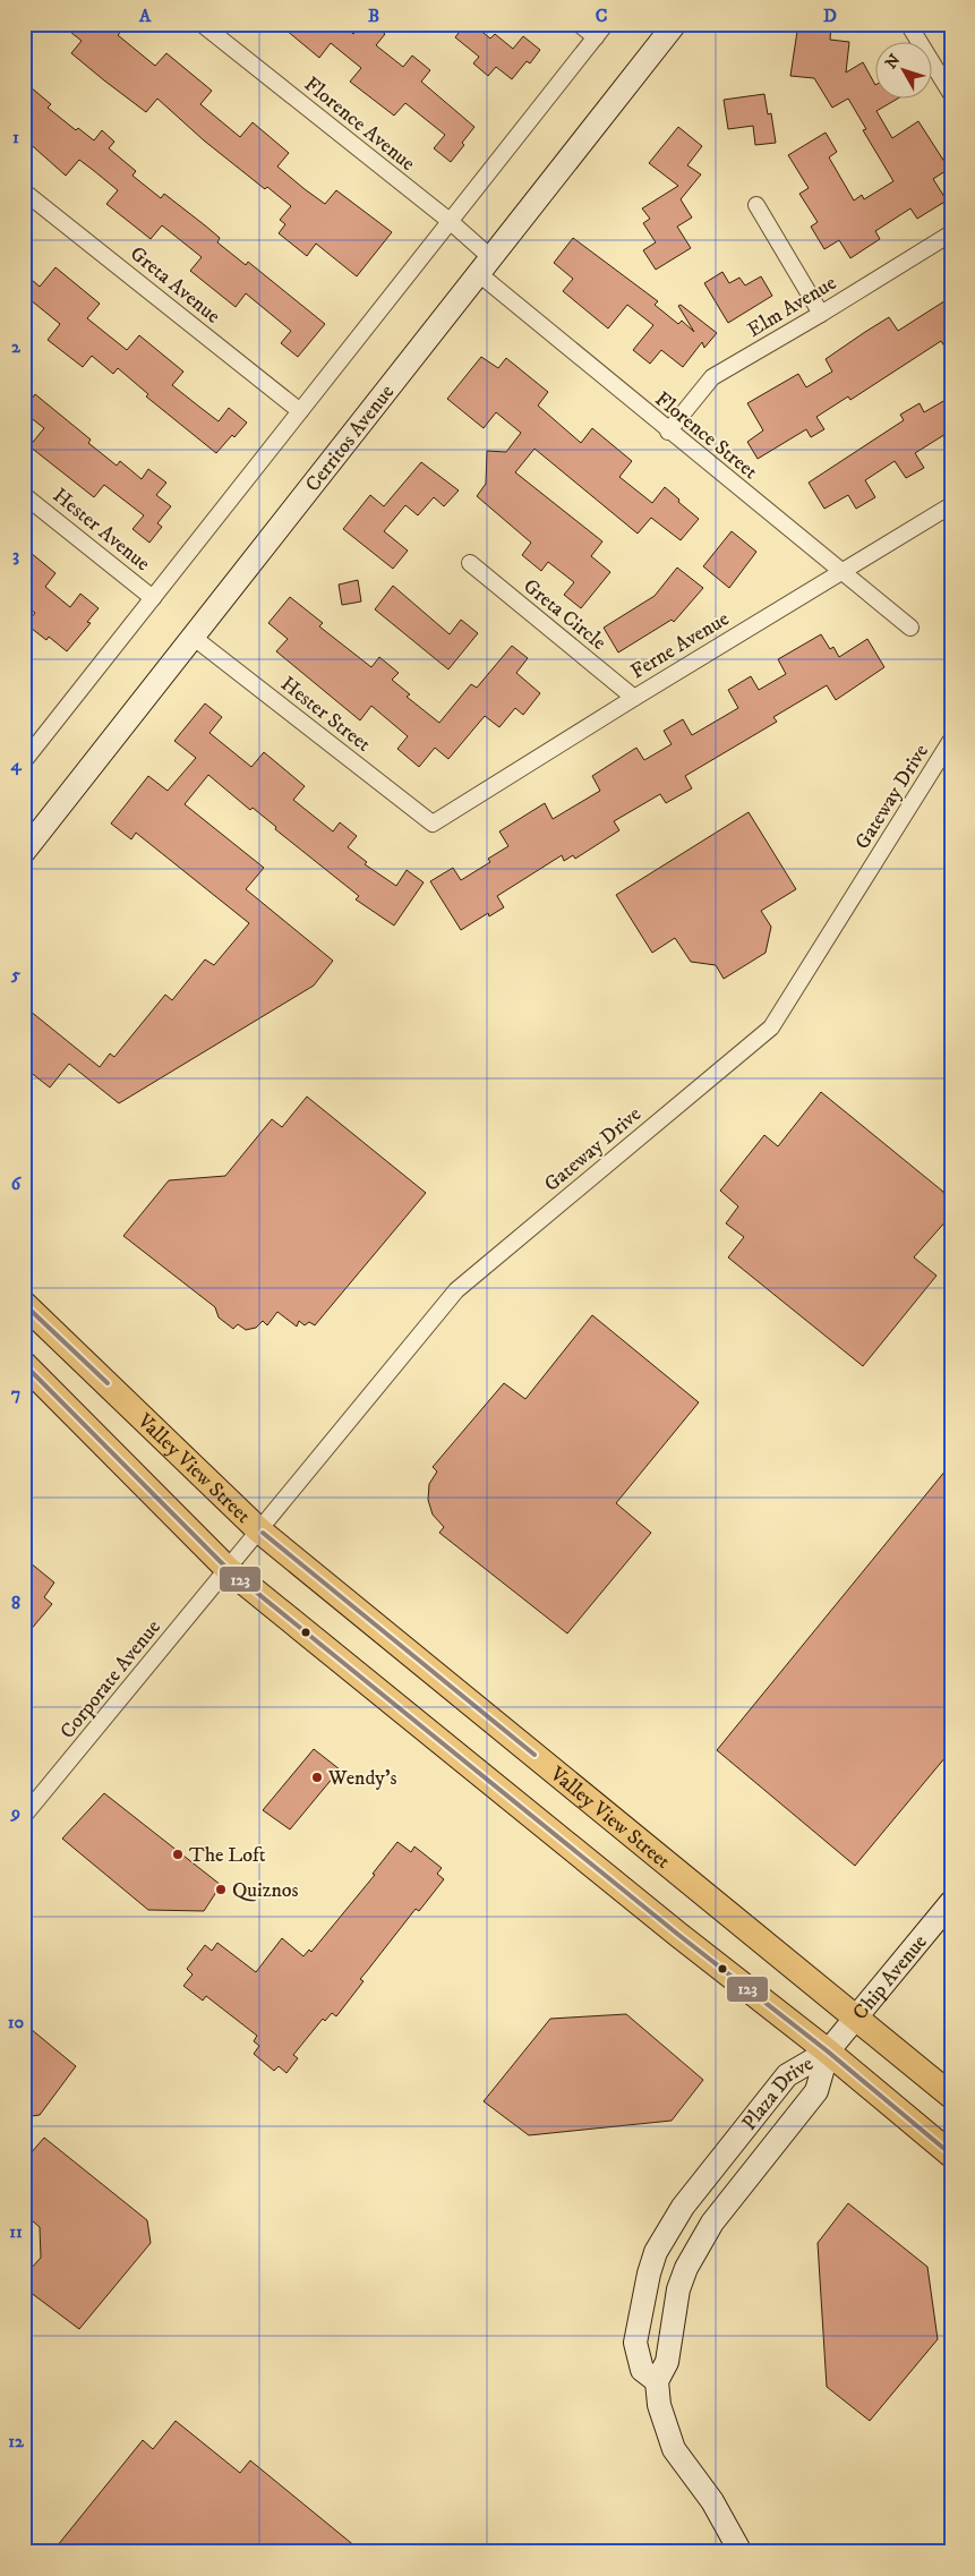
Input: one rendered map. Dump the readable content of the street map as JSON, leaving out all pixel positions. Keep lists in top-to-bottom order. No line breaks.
{"streets":{"main road":["Valley View Street"],"street":["Florence Avenue","Greta Avenue","Elm Avenue","Florence Street","Cerritos Avenue","Hester Avenue","Greta Circle","Ferne Avenue","Hester Street","Gateway Drive","Corporate Avenue","Chip Avenue","Plaza Drive"]},"crossings":[["Florence Avenue","Florence Street"],["Florence Avenue","Cerritos Avenue"],["Elm Avenue","Florence Street"],["Florence Street","Cerritos Avenue"],["Florence Street","Ferne Avenue"],["Cerritos Avenue","Hester Street"],["Greta Circle","Ferne Avenue"],["Ferne Avenue","Hester Street"],["Gateway Drive","Valley View Street"],["Gateway Drive","Corporate Avenue"],["Valley View Street","Chip Avenue"],["Chip Avenue","Plaza Drive"]],"places":["Wendy's","The Loft","Quiznos"],"lines":["transit line 123"],"north":"top left","grid":{"columns":["A","B","C","D"],"rows":["1","2","3","4","5","6","7","8","9","10","11","12"]}}
